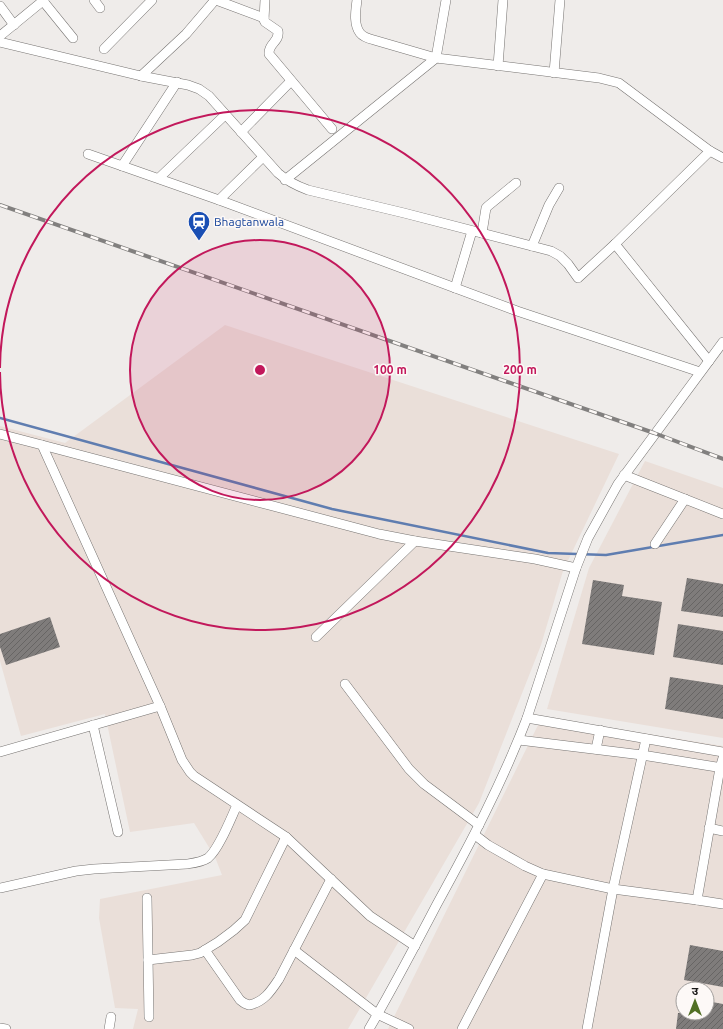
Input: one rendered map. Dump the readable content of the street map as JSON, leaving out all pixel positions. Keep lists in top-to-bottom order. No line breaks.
{"places":{"station":["Bhagtanwala"]},"north":"top","rings":["100 m","200 m"]}
